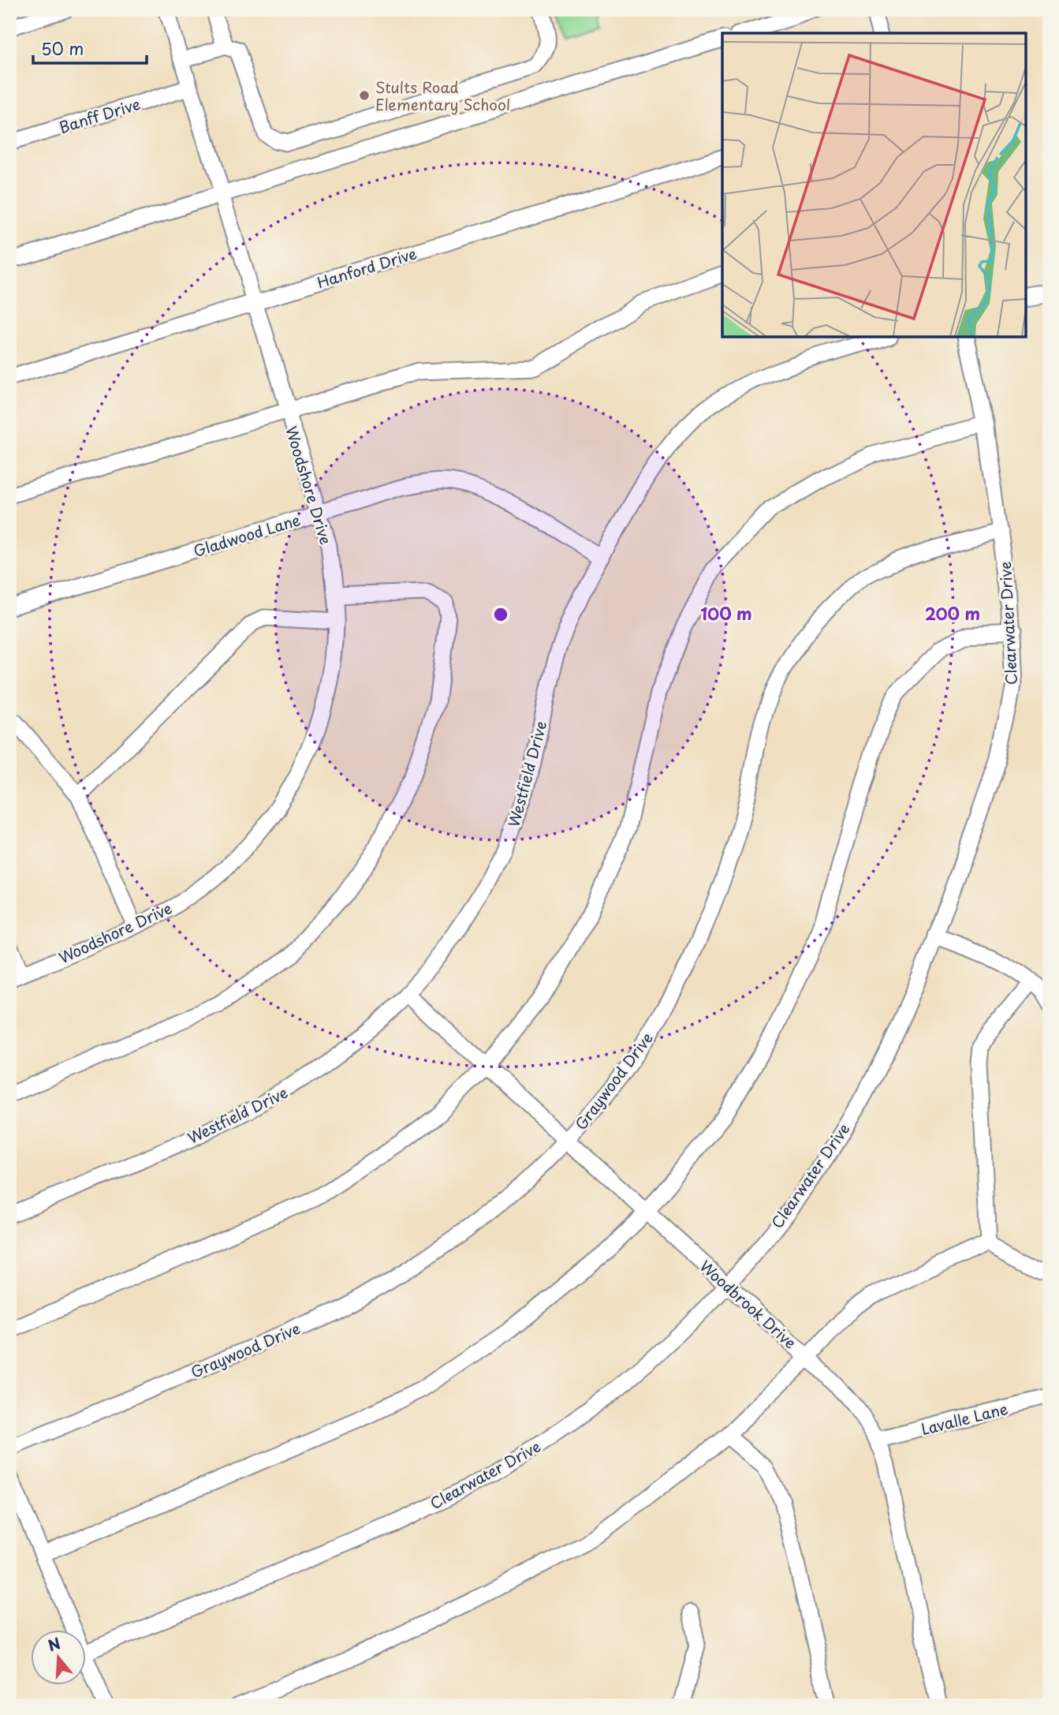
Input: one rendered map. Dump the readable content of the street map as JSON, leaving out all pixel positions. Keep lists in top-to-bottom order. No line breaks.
{"streets":{"street":["Banff Drive","Hanford Drive","Woodshore Drive","Gladwood Lane","Clearwater Drive","Westfield Drive","Graywood Drive","Woodbrook Drive","Lavalle Lane"]},"crossings":[["Banff Drive","Woodshore Drive"],["Hanford Drive","Woodshore Drive"],["Woodshore Drive","Gladwood Lane"],["Gladwood Lane","Westfield Drive"],["Clearwater Drive","Graywood Drive"],["Clearwater Drive","Woodbrook Drive"],["Westfield Drive","Woodbrook Drive"],["Graywood Drive","Woodbrook Drive"],["Woodbrook Drive","Lavalle Lane"]],"places":["Stults Road Elementary School"],"scale_bar":"50 m","north":"top","rings":["100 m","200 m"]}
